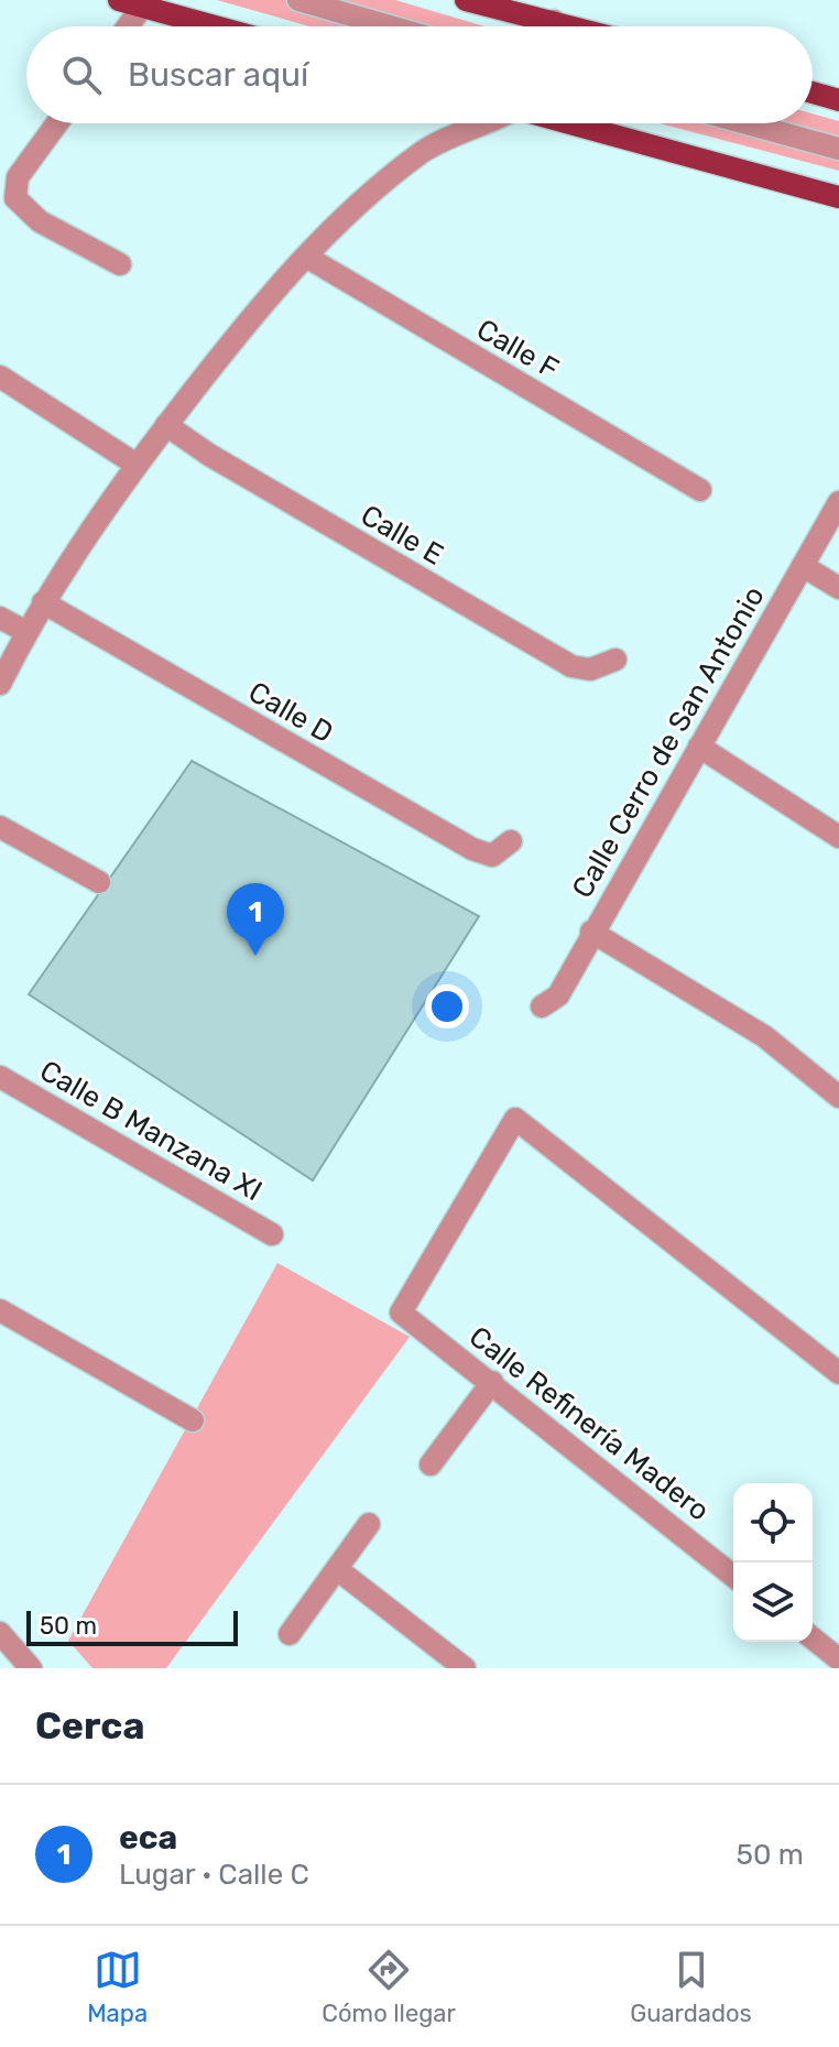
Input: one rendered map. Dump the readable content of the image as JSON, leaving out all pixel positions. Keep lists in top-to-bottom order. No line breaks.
{"streets":{"street":["Calle F","Calle E","Calle D","Calle Cerro de San Antonio","Calle B Manzana XI","Calle Refinería Madero"]},"scale_bar":"50 m","page":{"search":"Buscar aquí","pins":"1","scale":"50 m","heading":"Cerca","list":[{"mark":"1","name":"eca","note":"Lugar · Calle C","value":"50 m"}],"nav":["Mapa","Cómo llegar","Guardados"]}}
